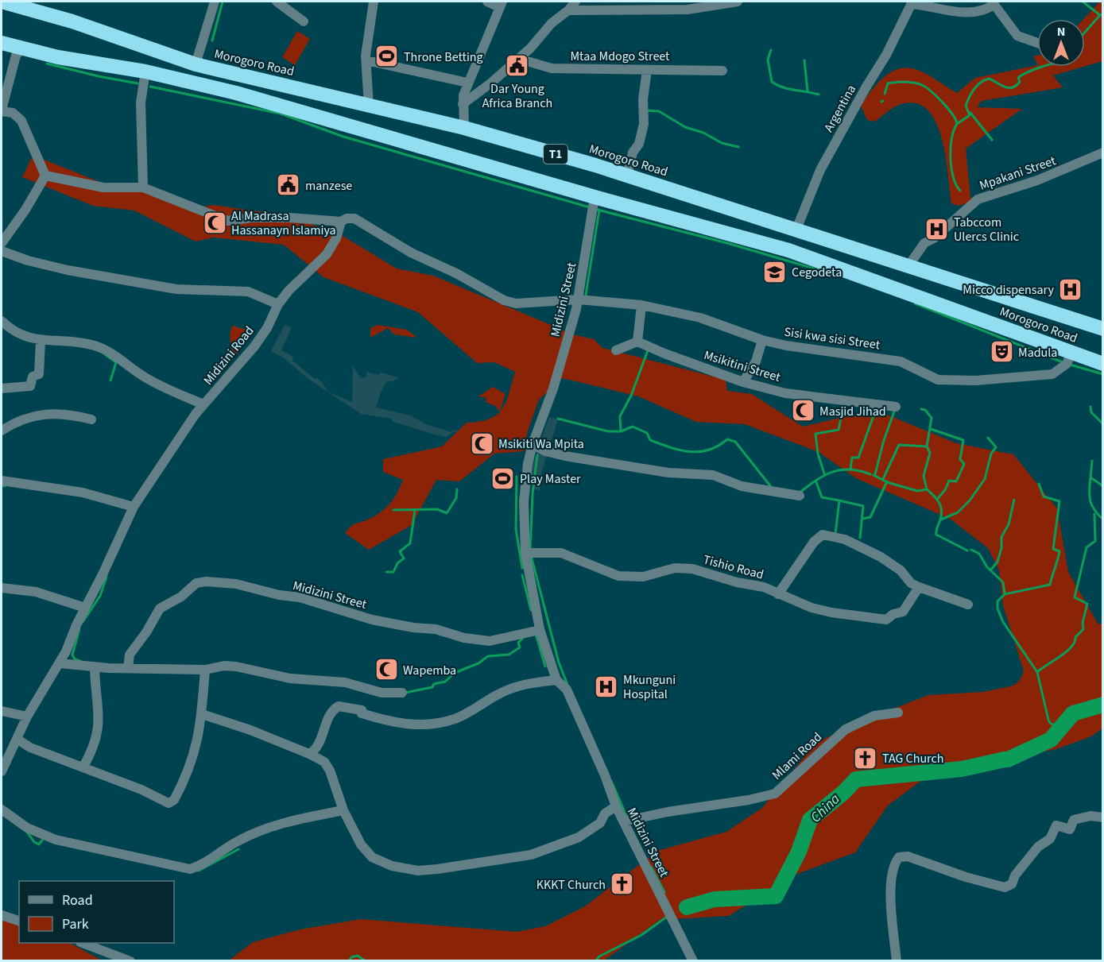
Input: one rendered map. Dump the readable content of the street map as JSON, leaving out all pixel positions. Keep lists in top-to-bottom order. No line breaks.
{"streets":{"highway":["Morogoro Road","T1"],"street":["Mtaa Mdogo Street","Argentina","Mpakani Street","Midizini Street","Sisi kwa sisi Street","Midizini Road","Msikitini Street","Tishio Road","Mlami Road"]},"crossings":[["Morogoro Road","Argentina"],["Morogoro Road","Mpakani Street"],["Morogoro Road","Midizini Street"],["Morogoro Road","Sisi kwa sisi Street"],["Midizini Street","Sisi kwa sisi Street"],["Midizini Street","Tishio Road"],["Midizini Street","Mlami Road"]],"water":["China"],"places":{"sports":["Throne Betting","Play Master"],"public building":["Dar Young Africa Branch","manzese"],"mosque":["Al Madrasa Hassanayn Islamiya","Masjid Jihad","Msikiti Wa Mpita","Wapemba"],"hospital":["Tabccom Ulercs Clinic","Micco dispensary","Mkunguni Hospital"],"school or university":["Cegodeta"],"theatre":["Madula"],"church":["TAG Church","KKKT Church"]},"legend":["Road","Park"],"north":"top"}
